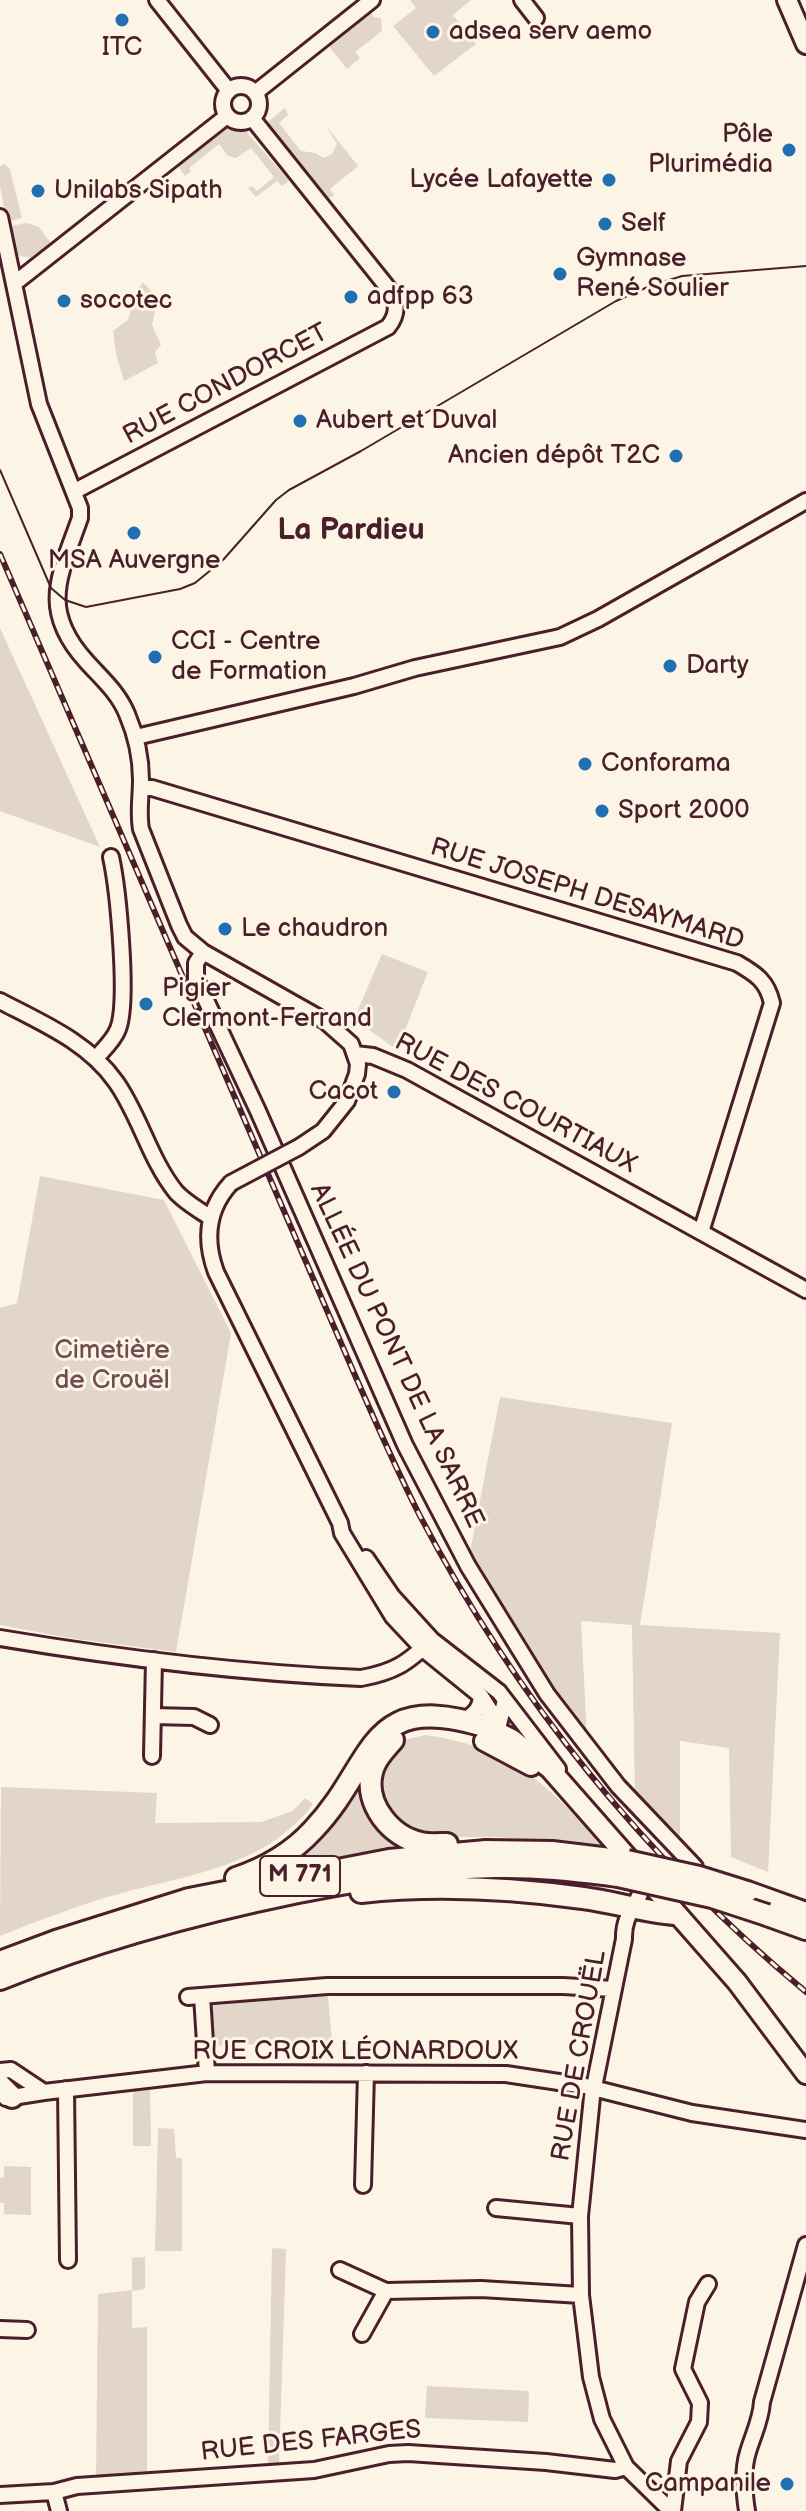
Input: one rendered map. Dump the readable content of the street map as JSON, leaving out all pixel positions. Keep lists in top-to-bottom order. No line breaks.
{"streets":{"highway":["M 771"],"street":["RUE CONDORCET","RUE JOSEPH DESAYMARD","RUE DES COURTIAUX","ALLÉE DU PONT DE LA SARRE","RUE CROIX LÉONARDOUX","RUE DE CROUËL","RUE DES FARGES"]},"crossings":[["RUE CONDORCET","RUE DES COURTIAUX"],["RUE JOSEPH DESAYMARD","RUE DES COURTIAUX"],["RUE DES COURTIAUX","ALLÉE DU PONT DE LA SARRE"],["RUE CROIX LÉONARDOUX","RUE DE CROUËL"],["RUE DE CROUËL","RUE DES FARGES"]],"districts":["La Pardieu"],"parks":["Cimetière de Crouël"],"places":["ITC","adsea serv aemo","Pôle Plurimédia","Lycée Lafayette","Unilabs Sipath","Self","Gymnase René Soulier","adfpp 63","socotec","Aubert et Duval","Ancien dépôt T2C","MSA Auvergne","CCI - Centre de Formation","Darty","Conforama","Sport 2000","Le chaudron","Pigier Clermont-Ferrand","Cacot","Campanile"]}
